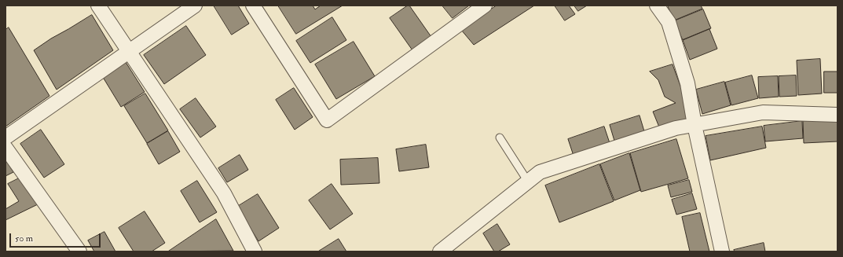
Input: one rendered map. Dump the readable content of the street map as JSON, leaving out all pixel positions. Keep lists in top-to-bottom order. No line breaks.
{"scale_bar":"50 m"}
